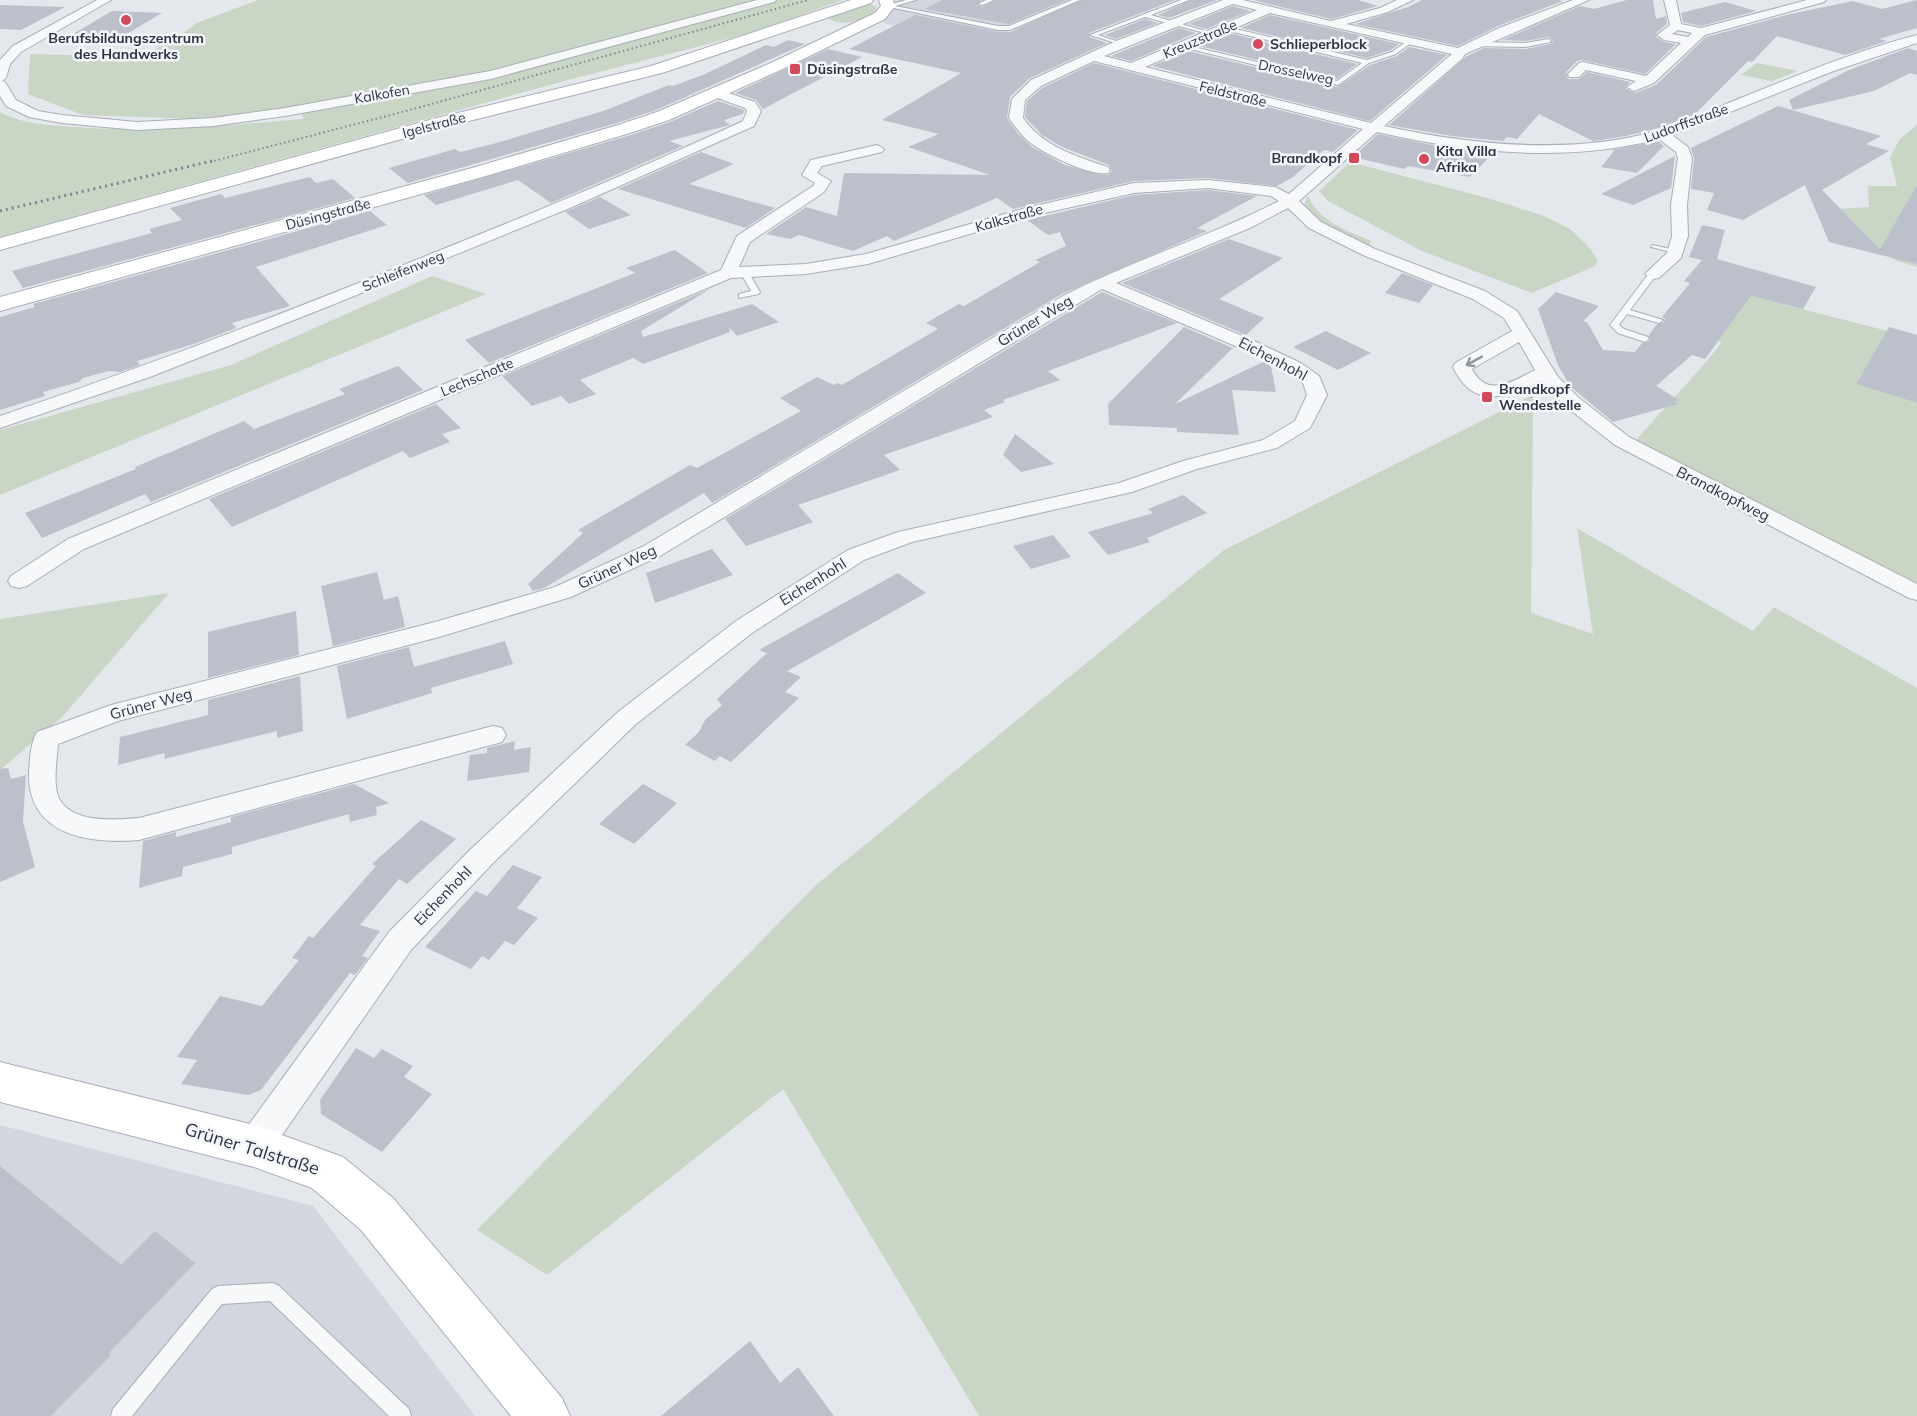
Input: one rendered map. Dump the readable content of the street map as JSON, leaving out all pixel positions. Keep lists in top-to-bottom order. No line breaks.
{"streets":{"main road":["Igelstraße","Düsingstraße","Grüner Talstraße"],"street":["Kreuzstraße","Kalkofen","Feldstraße","Ludorffstraße","Kalkstraße","Schleifenweg","Grüner Weg","Eichenhohl","Lechschotte","Brandkopfweg"],"lane":["Drosselweg"]},"crossings":[["Kreuzstraße","Drosselweg"],["Kreuzstraße","Feldstraße"],["Feldstraße","Ludorffstraße"],["Feldstraße","Grüner Weg"],["Ludorffstraße","Grüner Weg"],["Düsingstraße","Schleifenweg"],["Kalkstraße","Grüner Weg"],["Kalkstraße","Lechschotte"],["Kalkstraße","Brandkopfweg"],["Grüner Weg","Eichenhohl"],["Grüner Weg","Brandkopfweg"],["Eichenhohl","Grüner Talstraße"]],"places":{"other":["Berufsbildungszentrum des Handwerks","Schlieperblock","Kita Villa Afrika"],"transit":["Düsingstraße","Brandkopf","Brandkopf Wendestelle"]}}
